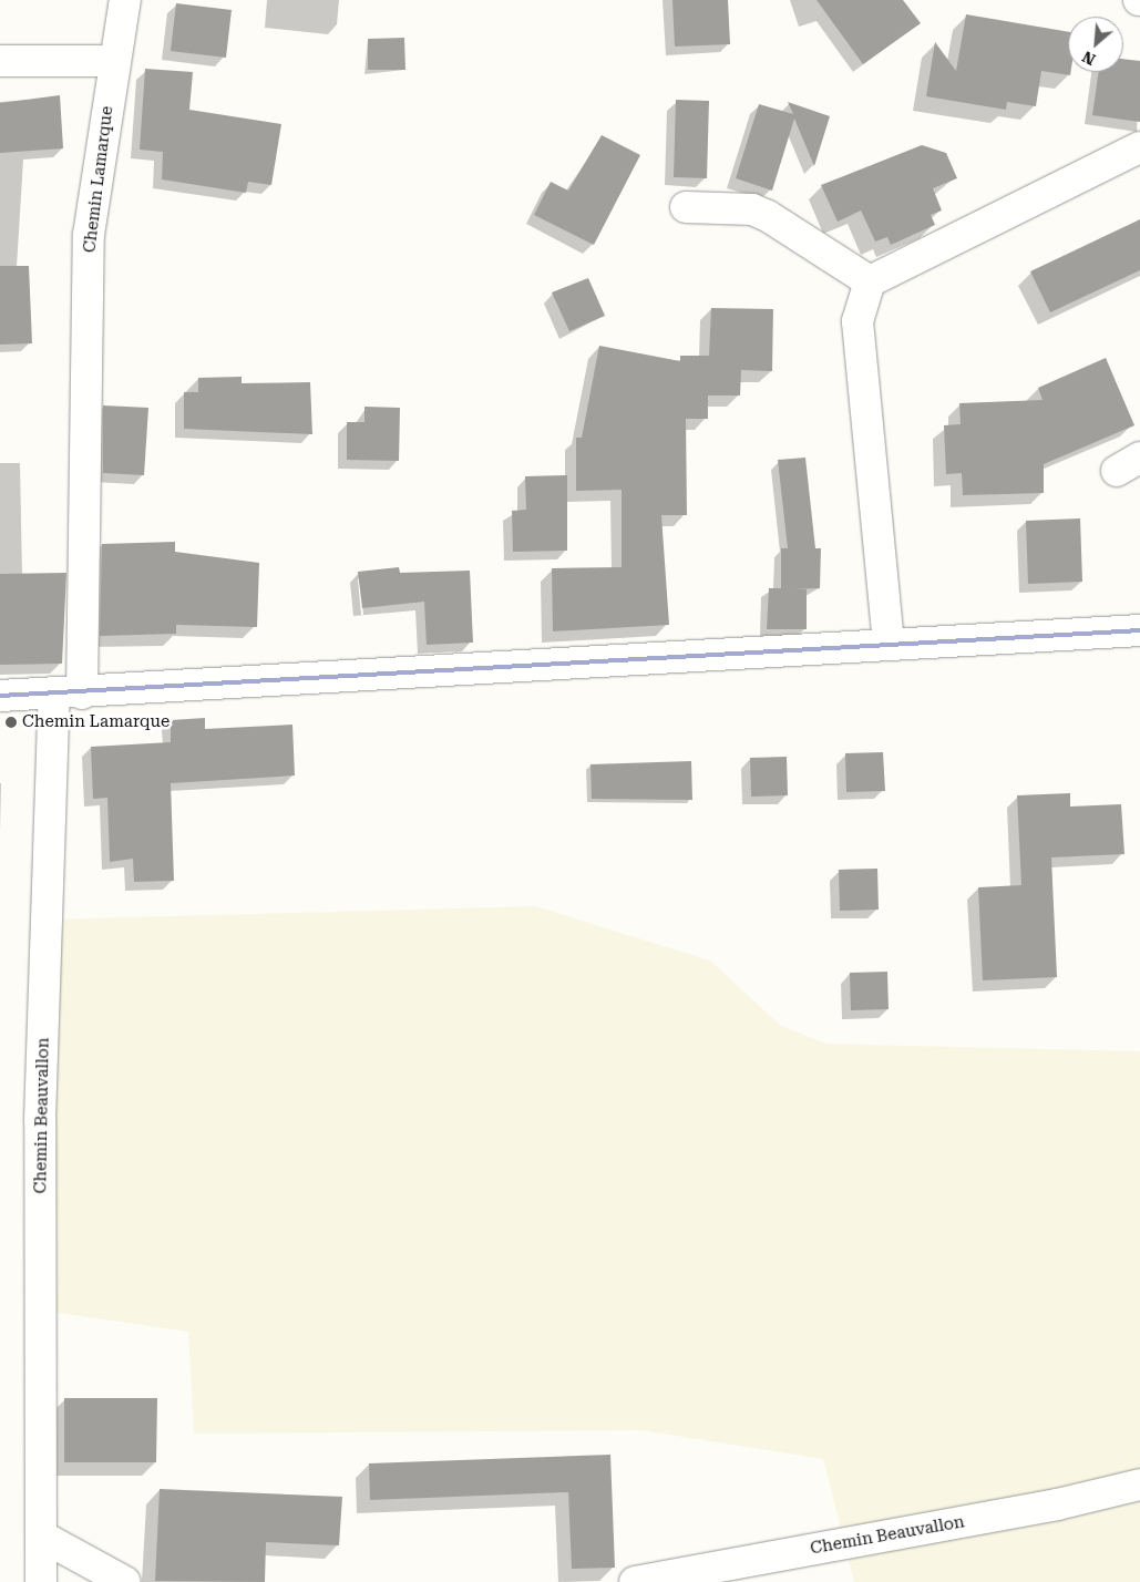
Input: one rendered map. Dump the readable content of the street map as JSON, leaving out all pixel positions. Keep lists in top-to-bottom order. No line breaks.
{"streets":{"street":["Chemin Lamarque","Chemin Beauvallon"]},"crossings":[["Chemin Lamarque","Chemin Beauvallon"]],"places":["Chemin Lamarque"],"north":"bottom left"}
